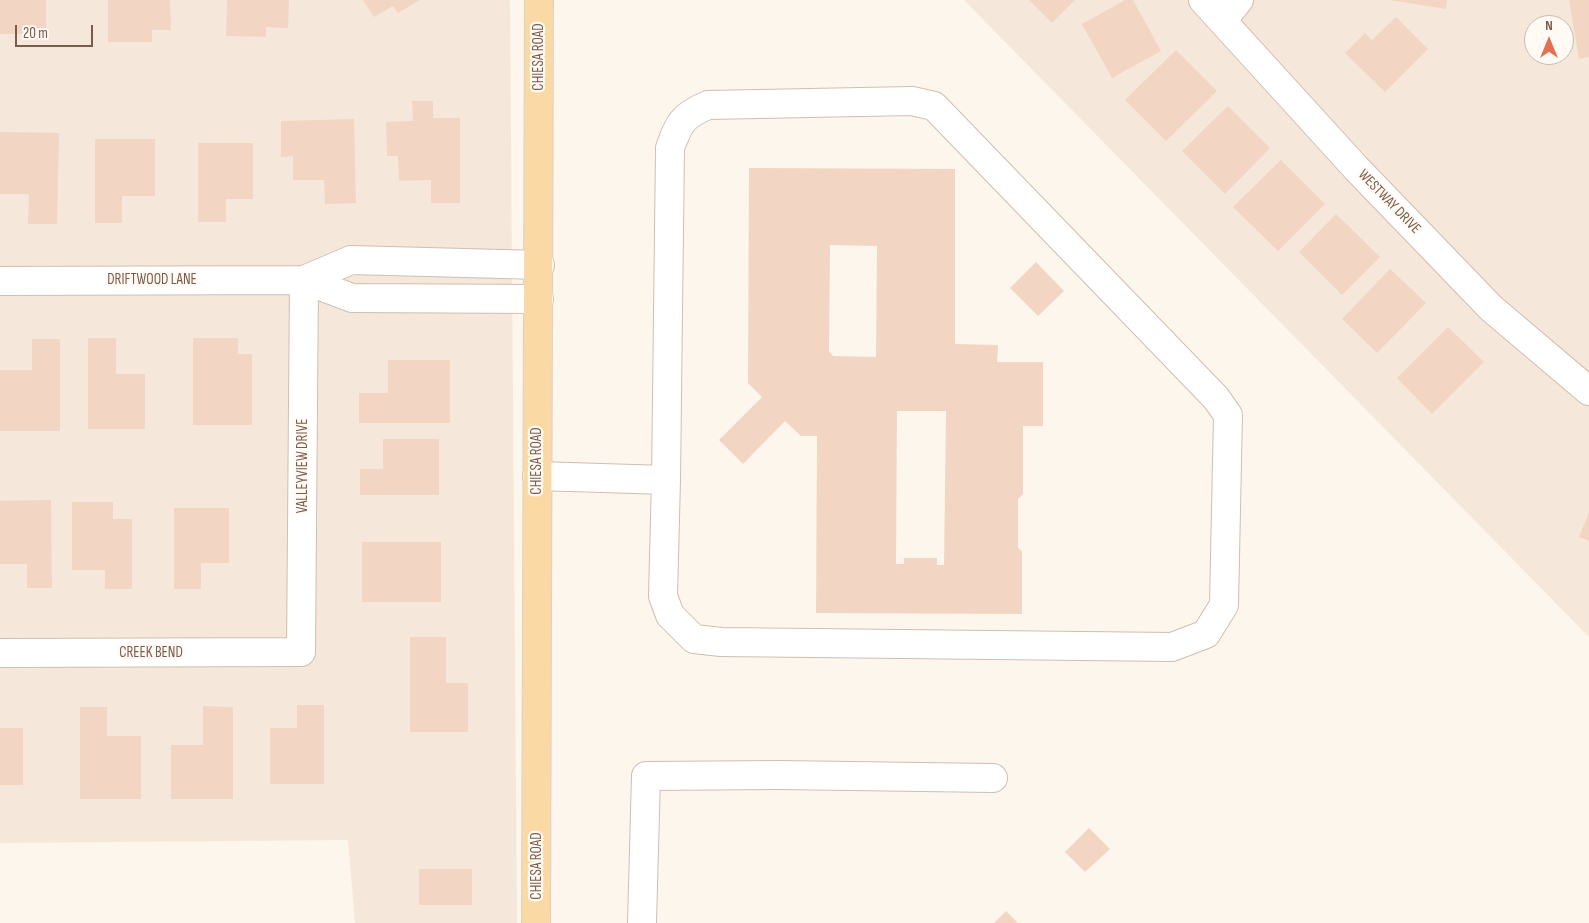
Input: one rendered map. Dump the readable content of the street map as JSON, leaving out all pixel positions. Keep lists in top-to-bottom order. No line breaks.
{"streets":{"main road":["CHIESA ROAD"],"street":["WESTWAY DRIVE","DRIFTWOOD LANE","VALLEYVIEW DRIVE","CREEK BEND"]},"crossings":[["CHIESA ROAD","DRIFTWOOD LANE"],["DRIFTWOOD LANE","VALLEYVIEW DRIVE"],["VALLEYVIEW DRIVE","CREEK BEND"]],"scale_bar":"20 m","north":"top"}
